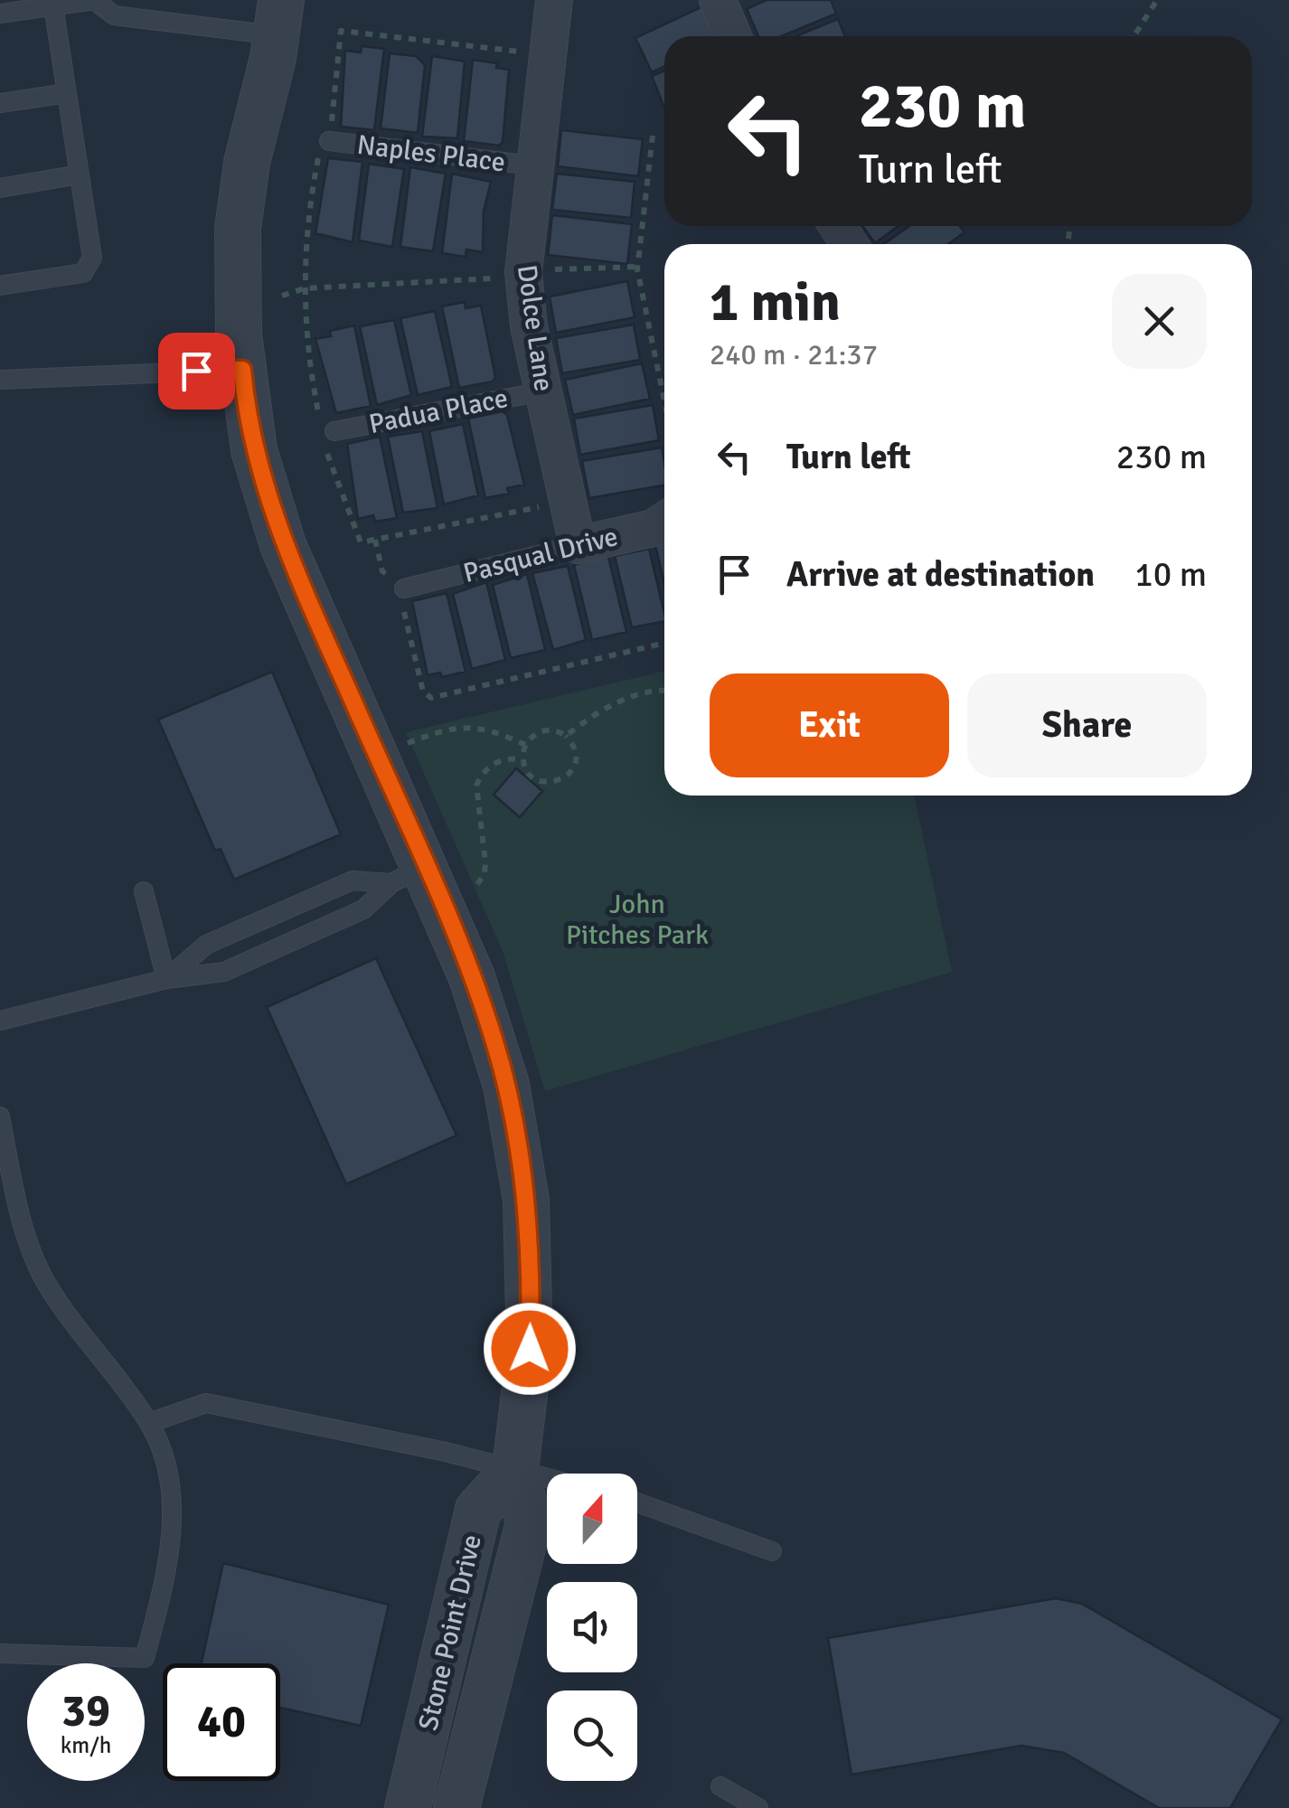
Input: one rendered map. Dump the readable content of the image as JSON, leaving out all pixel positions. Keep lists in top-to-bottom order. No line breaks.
{"streets":{"street":["Dolce Lane","Pasqual Drive","Stone Point Drive"],"lane":["Naples Place","Padua Place"]},"crossings":[["Naples Place","Dolce Lane"],["Dolce Lane","Padua Place"],["Dolce Lane","Pasqual Drive"]],"parks":["John Pitches Park"],"north":"top","page":{"turn":["230 m","Turn left"],"heading":["1 min","240 m · 21:37"],"list":[{"name":"Turn left","value":"230 m"},{"name":"Arrive at destination","value":"10 m"}],"buttons":["Exit","Share"],"speed":"39 km/h","limit":"40"}}
